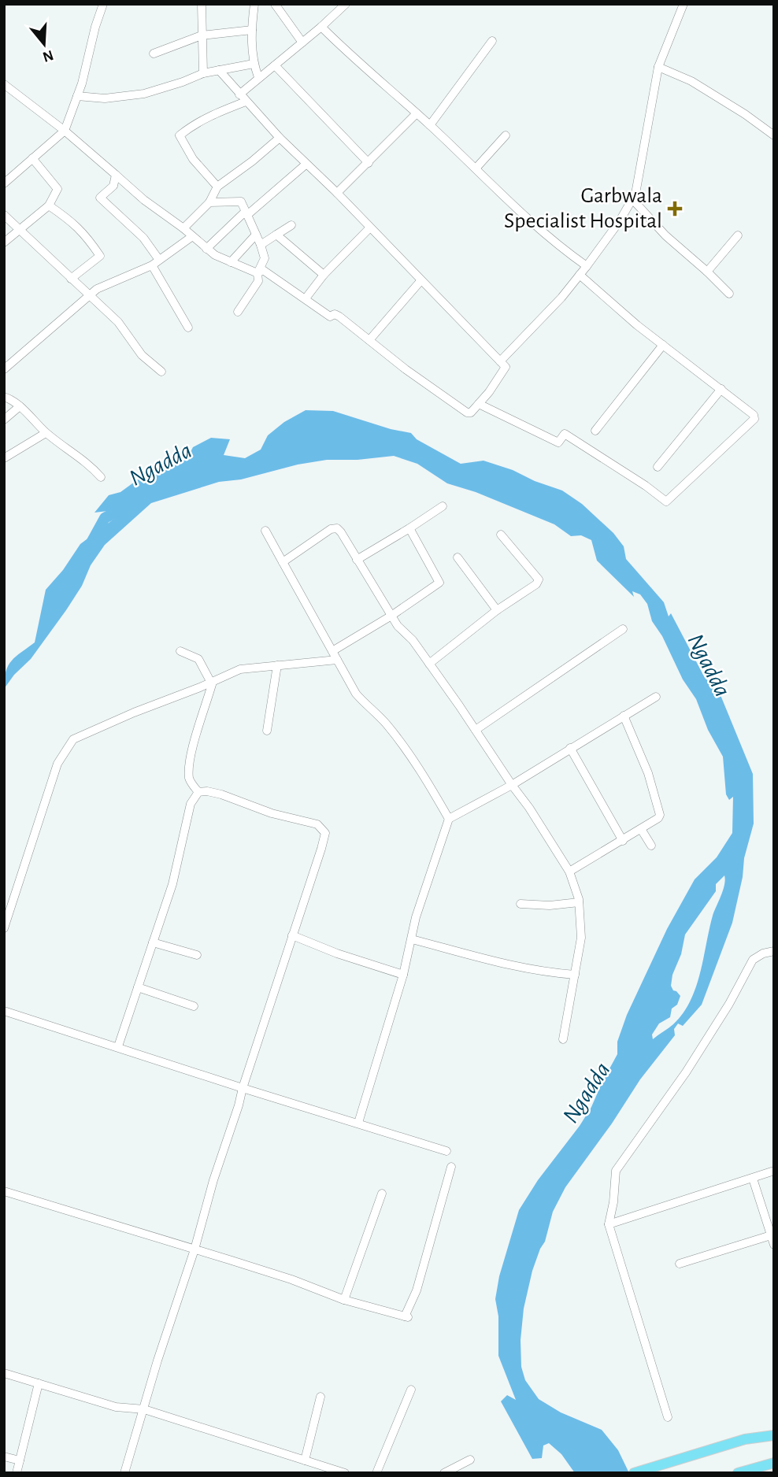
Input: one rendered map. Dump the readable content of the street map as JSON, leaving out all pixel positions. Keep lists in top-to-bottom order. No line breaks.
{"water":["Ngadda"],"places":{"health":["Garbwala Specialist Hospital"]},"north":"bottom"}
